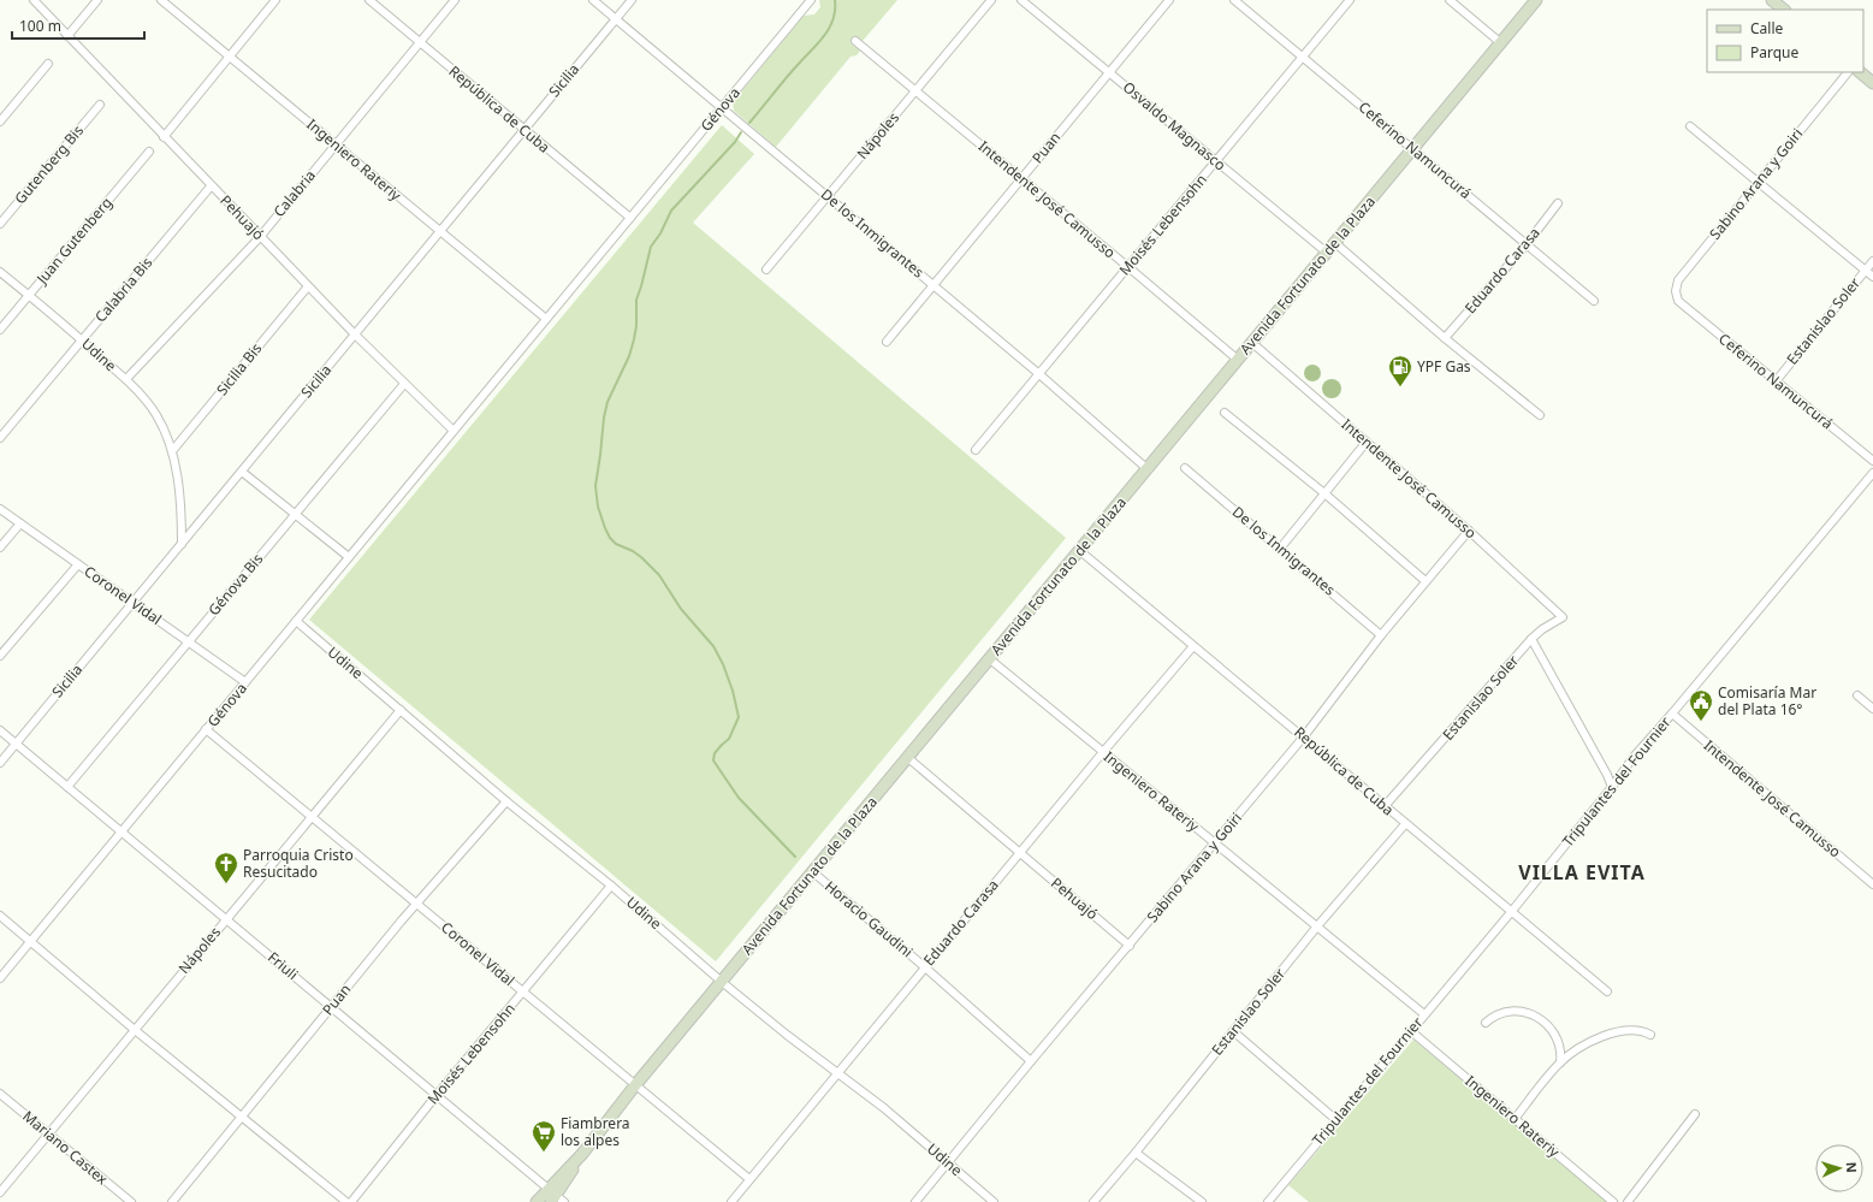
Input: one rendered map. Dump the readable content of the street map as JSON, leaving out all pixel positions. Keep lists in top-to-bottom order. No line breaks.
{"streets":{"main road":["Avenida Fortunato de la Plaza"],"street":["Sicilia","República de Cuba","Génova","Osvaldo Magnasco","Nápoles","Puan","Ceferino Namuncurá","Ingeniero Rateriy","Gutenberg Bis","Sabino Arana y Goiri","Calabria","Intendente José Camusso","Pehuajó","Moisés Lebensohn","De los Inmigrantes","Juan Gutenberg","Eduardo Carasa","Calabria Bis","Estanislao Soler","Udine","Sicilia Bis","Génova Bis","Coronel Vidal","Tripulantes del Fournier","Horacio Gaudini","Friuli","Mariano Castex"]},"crossings":[["Sicilia","República de Cuba"],["Sicilia","Ingeniero Rateriy"],["Sicilia","Pehuajó"],["Sicilia","De los Inmigrantes"],["Sicilia","Udine"],["Sicilia","Coronel Vidal"],["Sicilia","Friuli"],["República de Cuba","Génova"],["República de Cuba","Sabino Arana y Goiri"],["República de Cuba","Calabria"],["República de Cuba","Eduardo Carasa"],["República de Cuba","Avenida Fortunato de la Plaza"],["República de Cuba","Estanislao Soler"],["República de Cuba","Tripulantes del Fournier"],["Génova","Ingeniero Rateriy"],["Génova","Pehuajó"],["Génova","De los Inmigrantes"],["Génova","Udine"],["Génova","Coronel Vidal"],["Génova","Friuli"],["Osvaldo Magnasco","Puan"],["Osvaldo Magnasco","Moisés Lebensohn"],["Osvaldo Magnasco","Avenida Fortunato de la Plaza"],["Nápoles","Intendente José Camusso"],["Nápoles","De los Inmigrantes"],["Nápoles","Udine"],["Nápoles","Coronel Vidal"],["Nápoles","Friuli"],["Nápoles","Mariano Castex"],["Puan","Intendente José Camusso"],["Puan","De los Inmigrantes"],["Puan","Udine"],["Puan","Coronel Vidal"],["Puan","Friuli"],["Ceferino Namuncurá","Sabino Arana y Goiri"],["Ceferino Namuncurá","Moisés Lebensohn"],["Ceferino Namuncurá","Eduardo Carasa"],["Ceferino Namuncurá","Avenida Fortunato de la Plaza"],["Ceferino Namuncurá","Estanislao Soler"],["Ingeniero Rateriy","Sabino Arana y Goiri"],["Ingeniero Rateriy","Calabria"],["Ingeniero Rateriy","Eduardo Carasa"],["Ingeniero Rateriy","Avenida Fortunato de la Plaza"],["Ingeniero Rateriy","Estanislao Soler"],["Ingeniero Rateriy","Tripulantes del Fournier"],["Sabino Arana y Goiri","Intendente José Camusso"],["Sabino Arana y Goiri","Pehuajó"],["Sabino Arana y Goiri","De los Inmigrantes"],["Sabino Arana y Goiri","Udine"],["Sabino Arana y Goiri","Horacio Gaudini"],["Calabria","Pehuajó"],["Calabria","Udine"],["Intendente José Camusso","Moisés Lebensohn"],["Intendente José Camusso","Avenida Fortunato de la Plaza"],["Intendente José Camusso","Estanislao Soler"],["Intendente José Camusso","Tripulantes del Fournier"],["Pehuajó","Eduardo Carasa"],["Pehuajó","Avenida Fortunato de la Plaza"],["Pehuajó","Calabria Bis"],["Pehuajó","Sicilia Bis"],["Pehuajó","Génova Bis"],["Moisés Lebensohn","De los Inmigrantes"],["Moisés Lebensohn","Udine"],["Moisés Lebensohn","Coronel Vidal"],["Moisés Lebensohn","Friuli"],["De los Inmigrantes","Avenida Fortunato de la Plaza"],["Juan Gutenberg","Udine"],["Eduardo Carasa","Udine"],["Eduardo Carasa","Coronel Vidal"],["Eduardo Carasa","Horacio Gaudini"],["Avenida Fortunato de la Plaza","Udine"],["Avenida Fortunato de la Plaza","Coronel Vidal"],["Avenida Fortunato de la Plaza","Horacio Gaudini"],["Avenida Fortunato de la Plaza","Friuli"],["Calabria Bis","Udine"],["Udine","Sicilia Bis"],["Génova Bis","Coronel Vidal"],["Génova Bis","Friuli"]],"districts":["VILLA EVITA"],"places":{"fuel station":["YPF Gas"],"public building":["Comisaría Mar del Plata 16°"],"church":["Parroquia Cristo Resucitado"],"supermarket":["Fiambrera los alpes"]},"legend":["Calle","Parque"],"scale_bar":"100 m","north":"right"}
